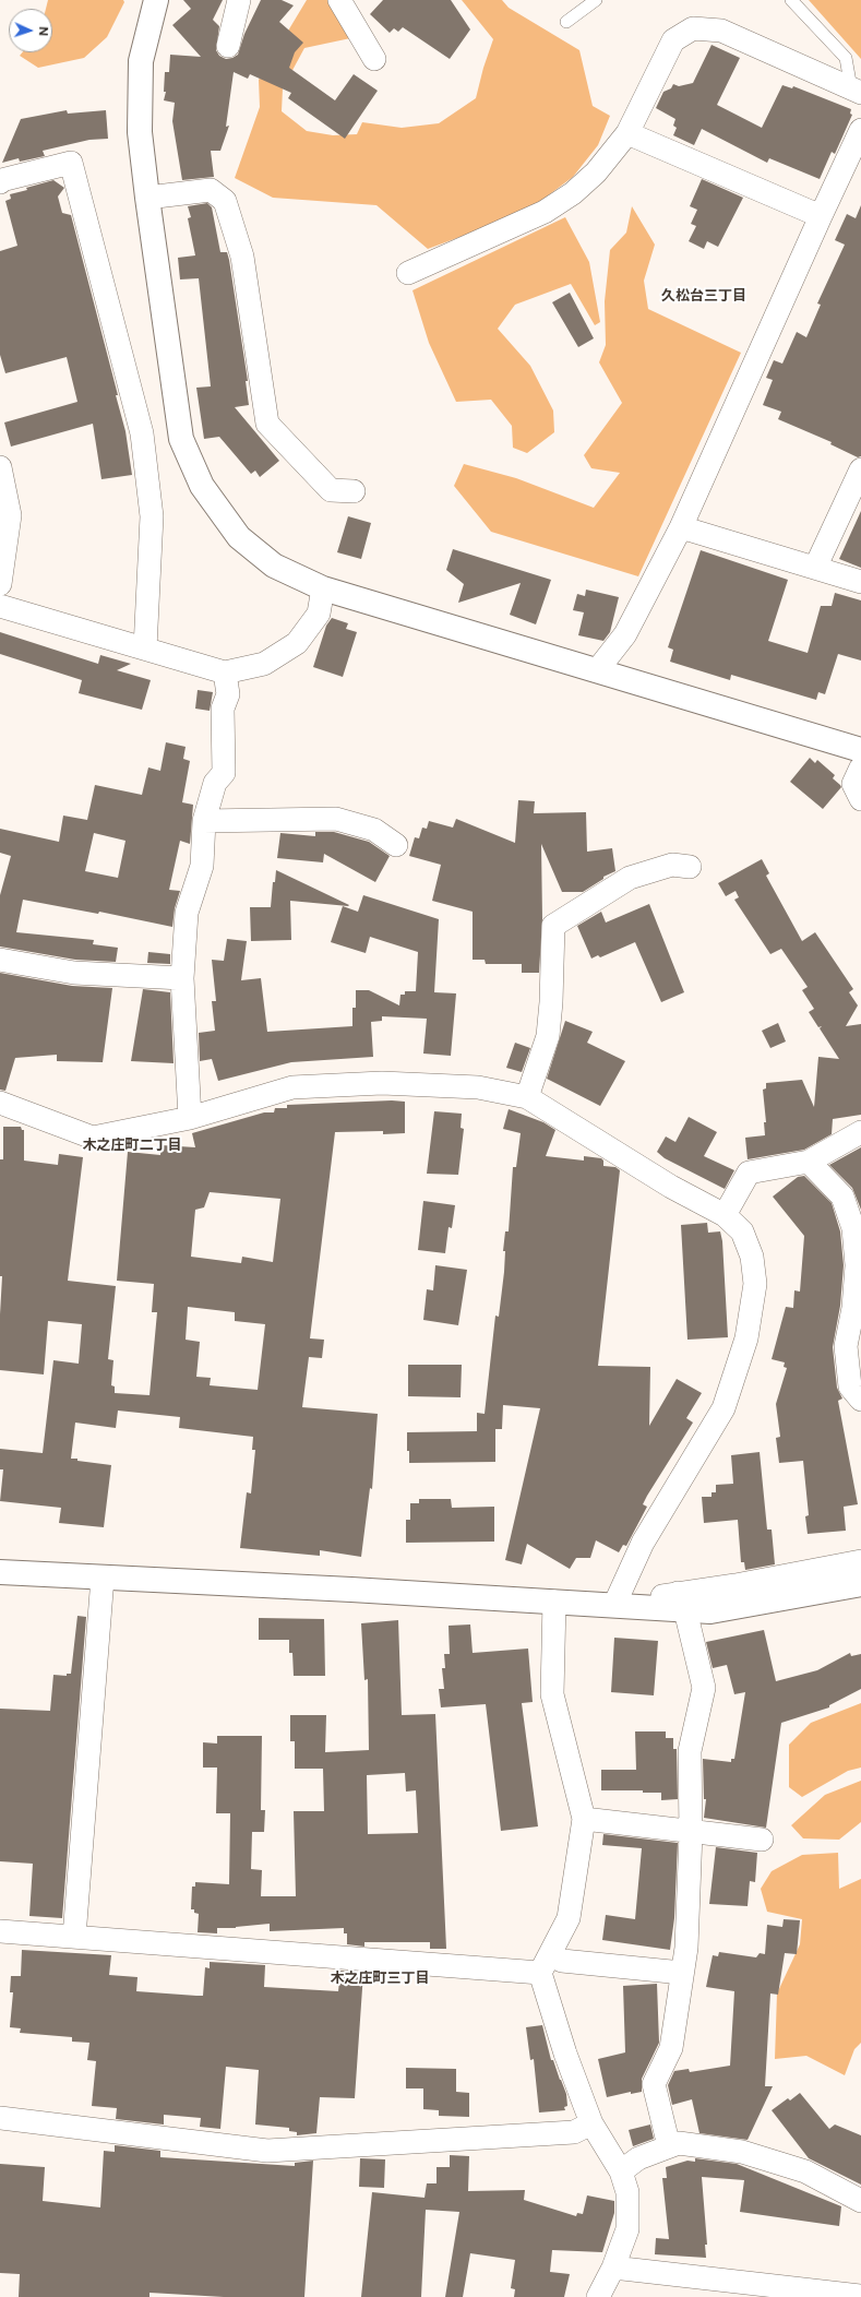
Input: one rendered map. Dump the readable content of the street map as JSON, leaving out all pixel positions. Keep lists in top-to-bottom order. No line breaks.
{"districts":["久松台三丁目","木之庄町二丁目","木之庄町三丁目"],"north":"right"}
